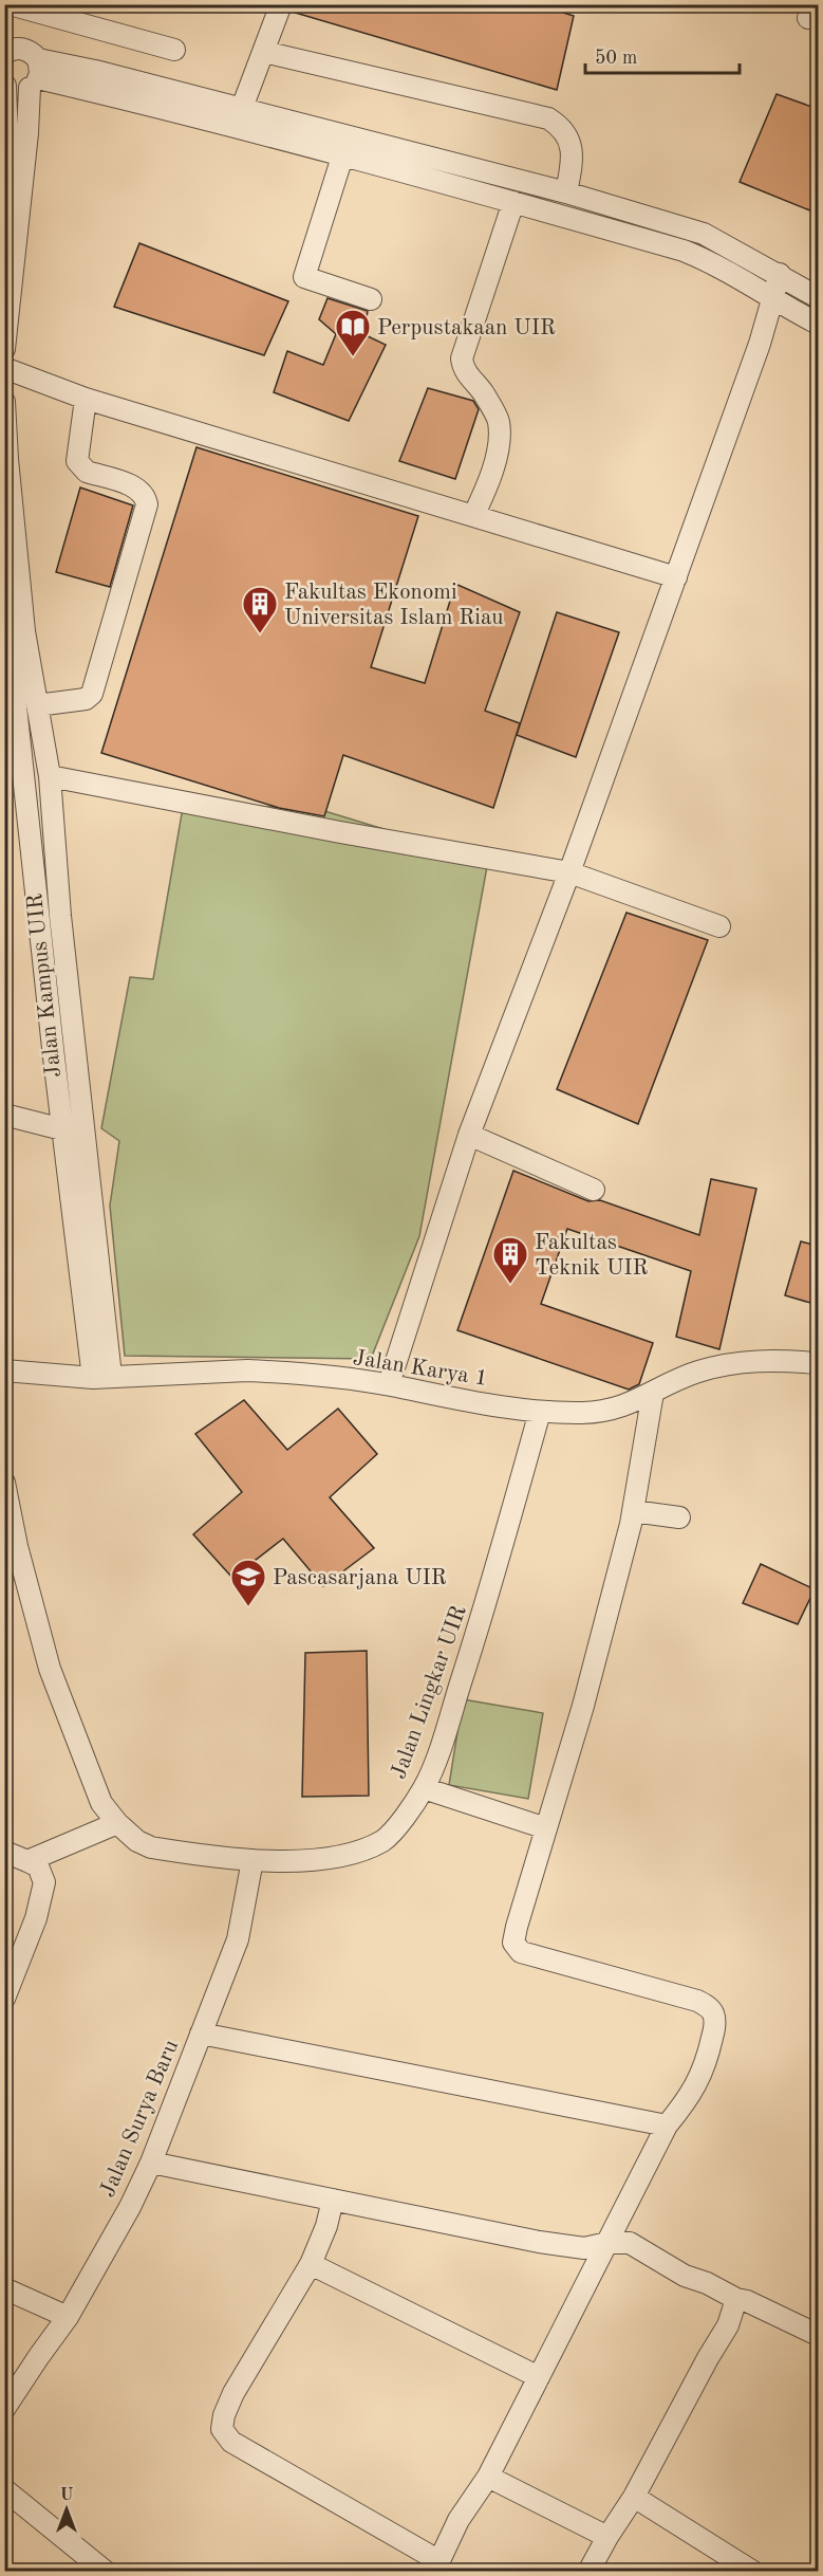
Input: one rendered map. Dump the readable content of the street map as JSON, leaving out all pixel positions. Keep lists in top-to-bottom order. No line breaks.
{"streets":{"street":["Jalan Kampus UIR","Jalan Karya 1","Jalan Lingkar UIR","Jalan Surya Baru"]},"crossings":[["Jalan Kampus UIR","Jalan Karya 1"],["Jalan Karya 1","Jalan Lingkar UIR"],["Jalan Lingkar UIR","Jalan Surya Baru"]],"places":{"library":["Perpustakaan UIR"],"building":["Fakultas Ekonomi Universitas Islam Riau","Fakultas Teknik UIR"],"school or university":["Pascasarjana UIR"]},"scale_bar":"50 m","north":"top"}
